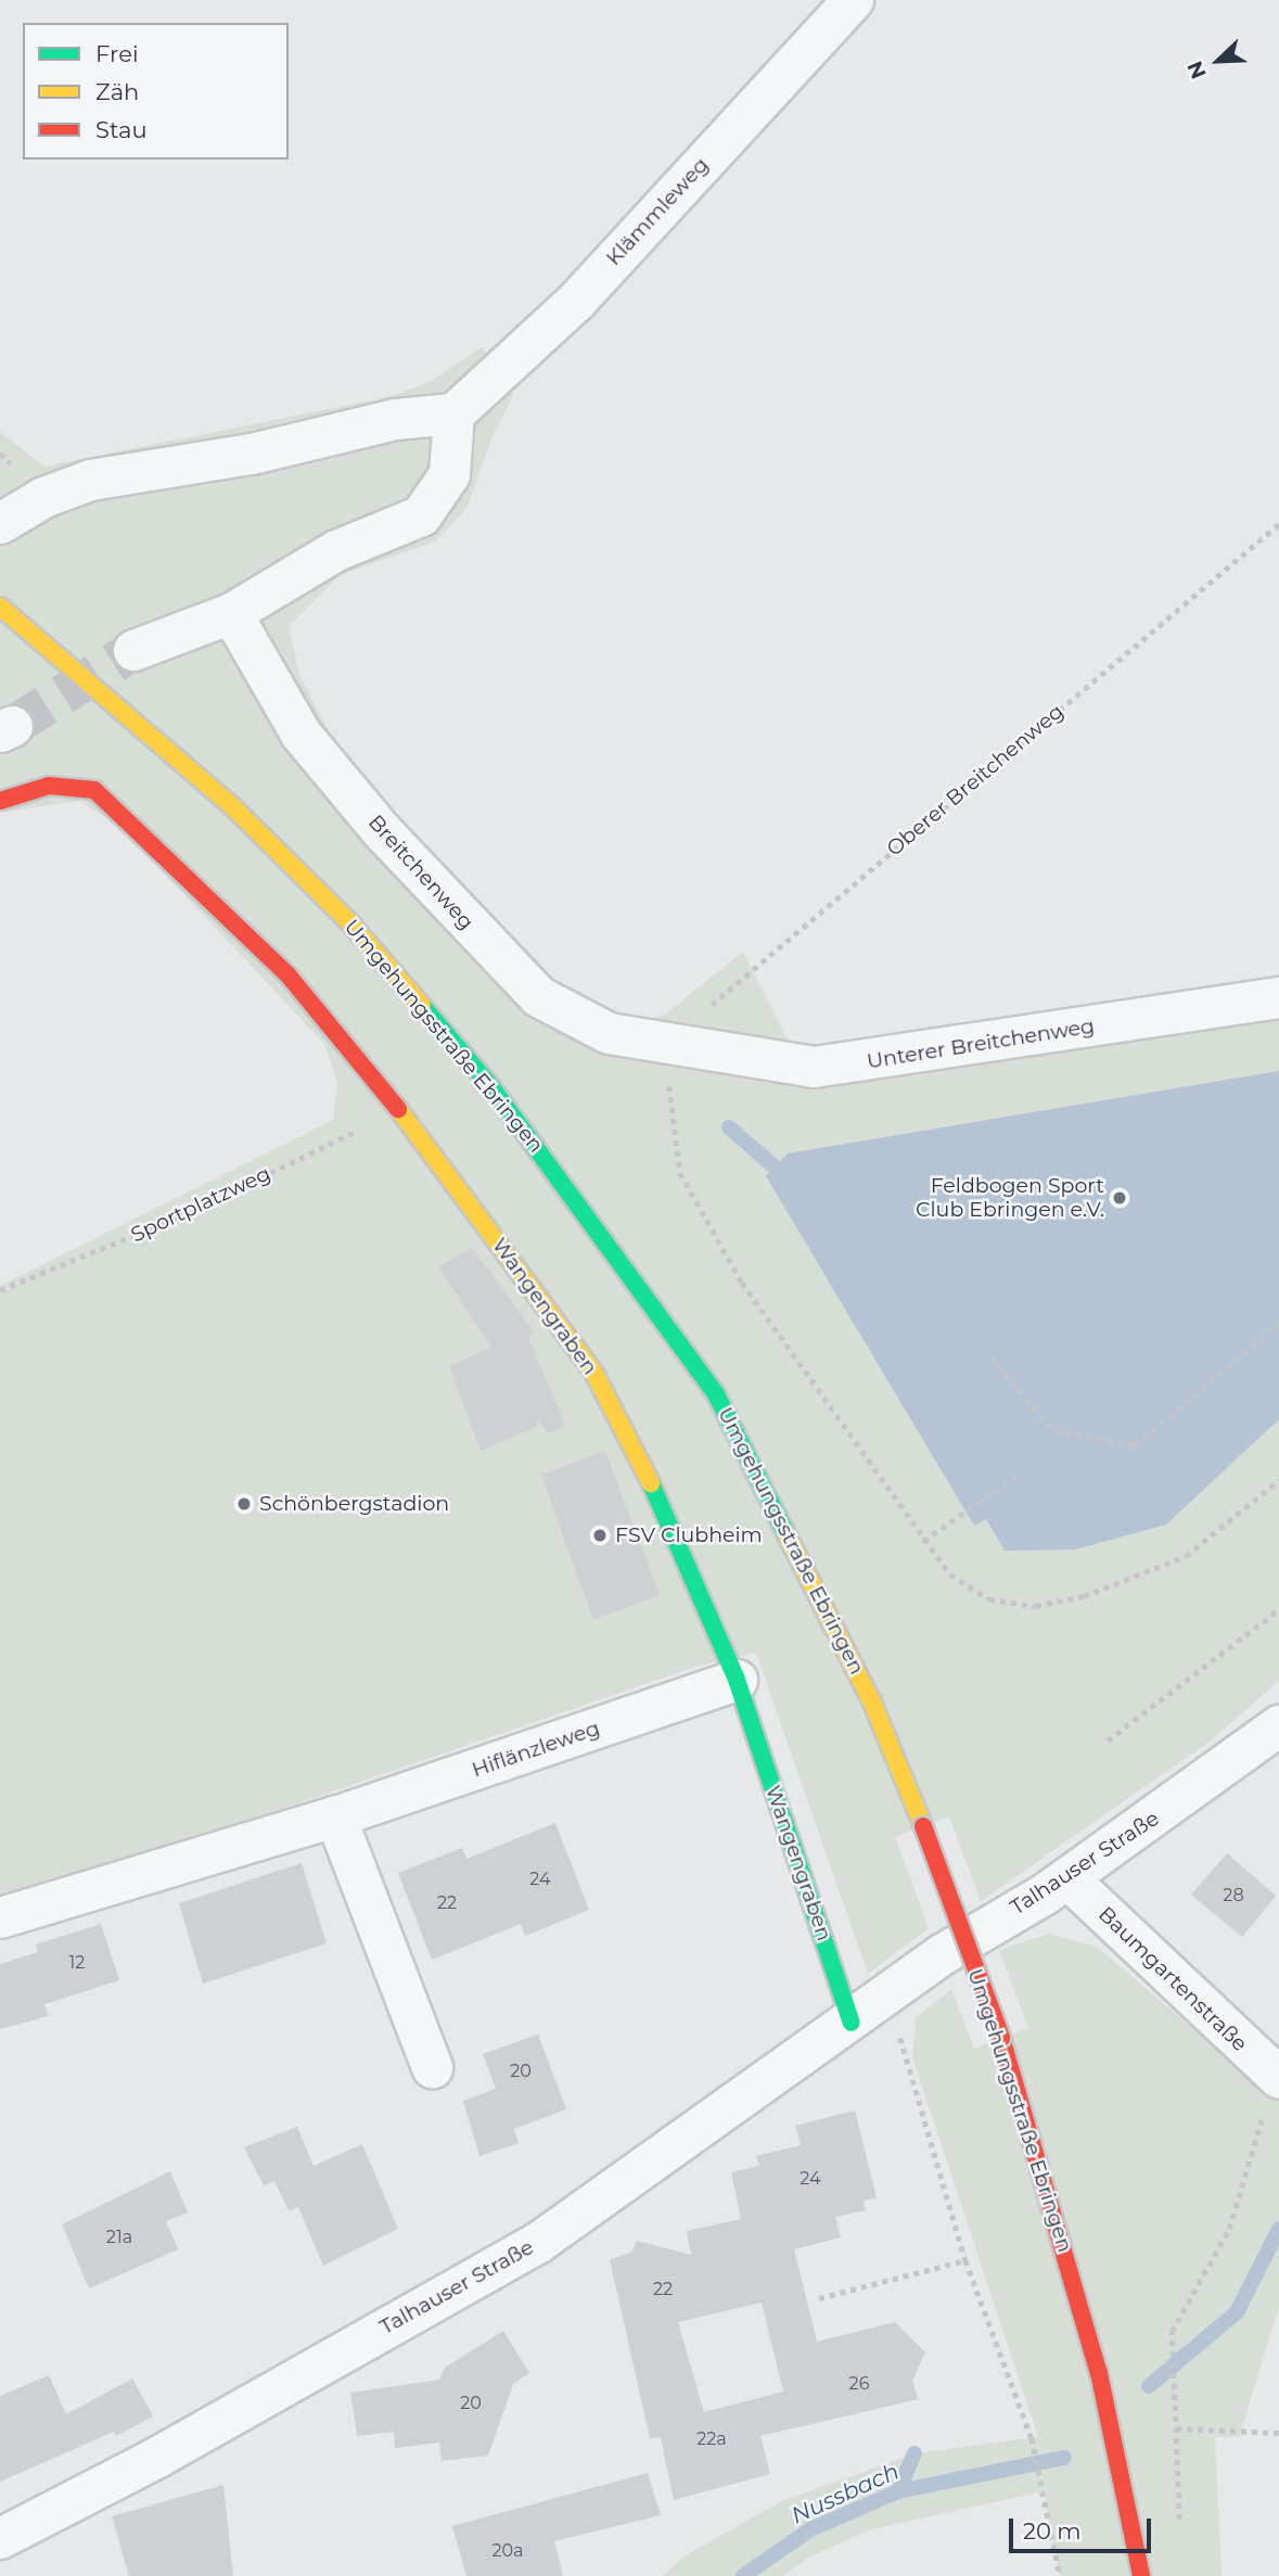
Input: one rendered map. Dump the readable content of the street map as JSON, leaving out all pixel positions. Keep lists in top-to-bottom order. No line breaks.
{"streets":{"street":["Klämmleweg","Breitchenweg","Umgehungsstraße Ebringen","Unterer Breitchenweg","Wangengraben","Hiflänzleweg","Talhauser Straße","Baumgartenstraße"],"path":["Oberer Breitchenweg","Sportplatzweg"]},"crossings":[["Oberer Breitchenweg","Breitchenweg"],["Oberer Breitchenweg","Unterer Breitchenweg"],["Breitchenweg","Unterer Breitchenweg"],["Sportplatzweg","Wangengraben"],["Wangengraben","Hiflänzleweg"],["Wangengraben","Talhauser Straße"],["Talhauser Straße","Baumgartenstraße"]],"water":["Nussbach"],"places":["Feldbogen Sport Club Ebringen e.V.","Schönbergstadion","FSV Clubheim"],"house_numbers":["24","28","22","12","20","24","21a","22","26","20","22a","20a"],"legend":["Frei","Zäh","Stau"],"scale_bar":"20 m","north":"bottom left"}
